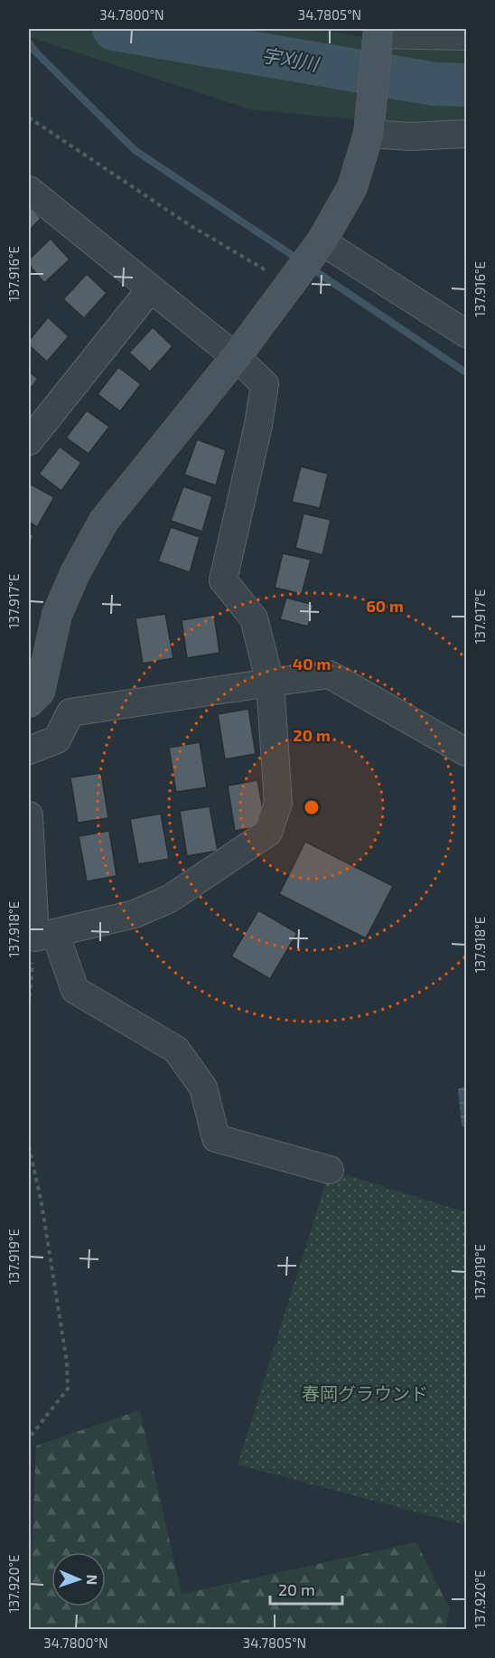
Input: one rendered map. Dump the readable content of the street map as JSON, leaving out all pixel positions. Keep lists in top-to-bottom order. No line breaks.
{"water":["宇刈川"],"parks":["春岡グラウンド"],"scale_bar":"20 m","north":"right","coordinates":["34.7800°N","34.7805°N","137.916°E","137.917°E","137.918°E","137.919°E","137.920°E"],"rings":["60 m","40 m","20 m"]}
